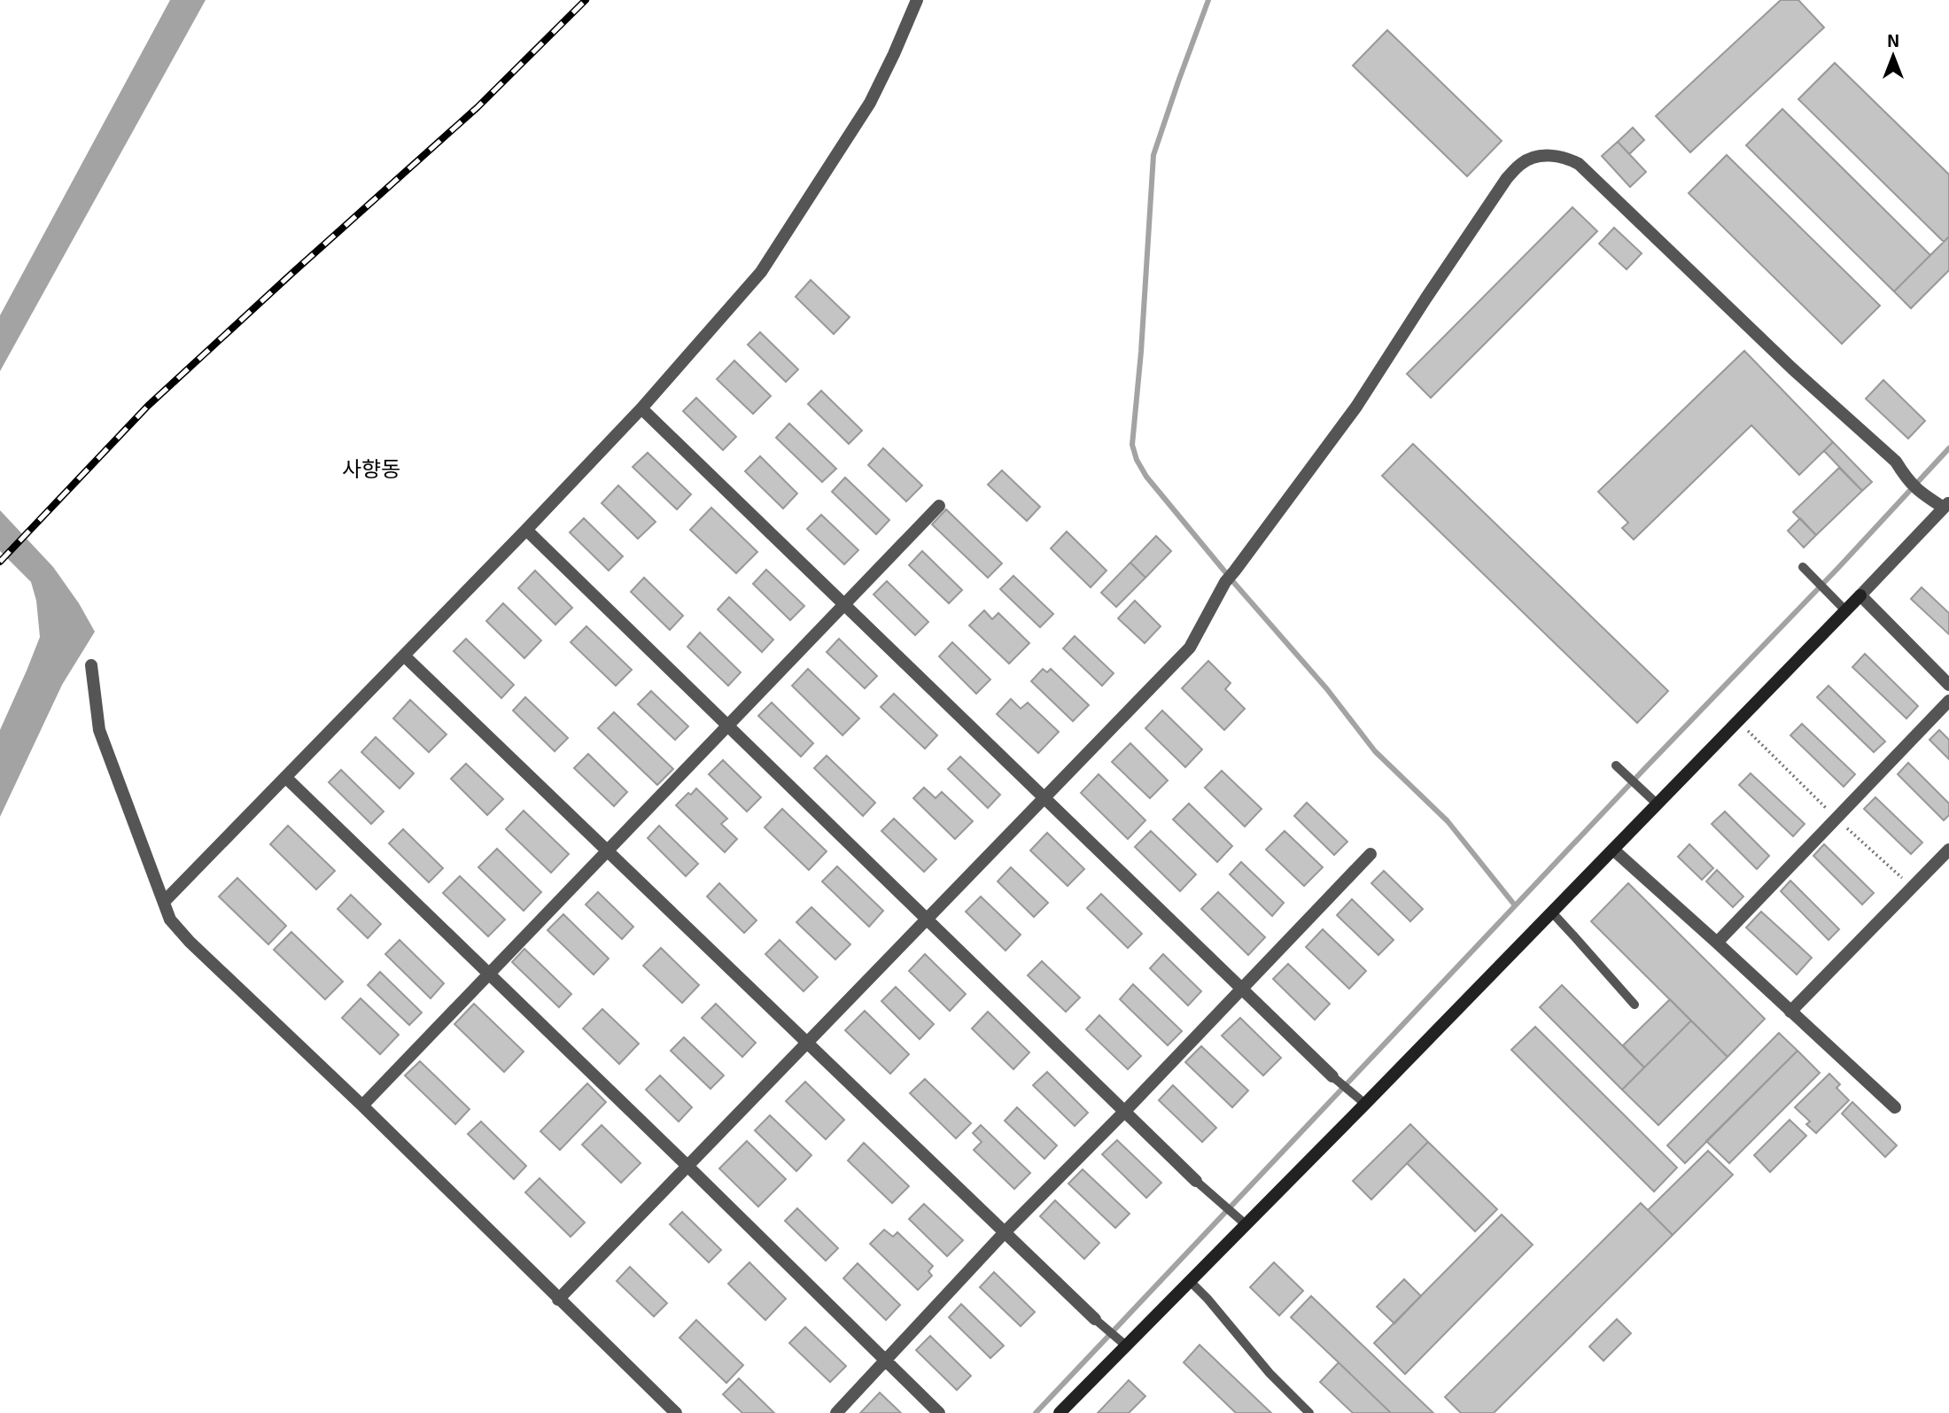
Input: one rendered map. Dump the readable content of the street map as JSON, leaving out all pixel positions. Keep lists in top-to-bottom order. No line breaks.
{"districts":["사향동"],"north":"top"}
